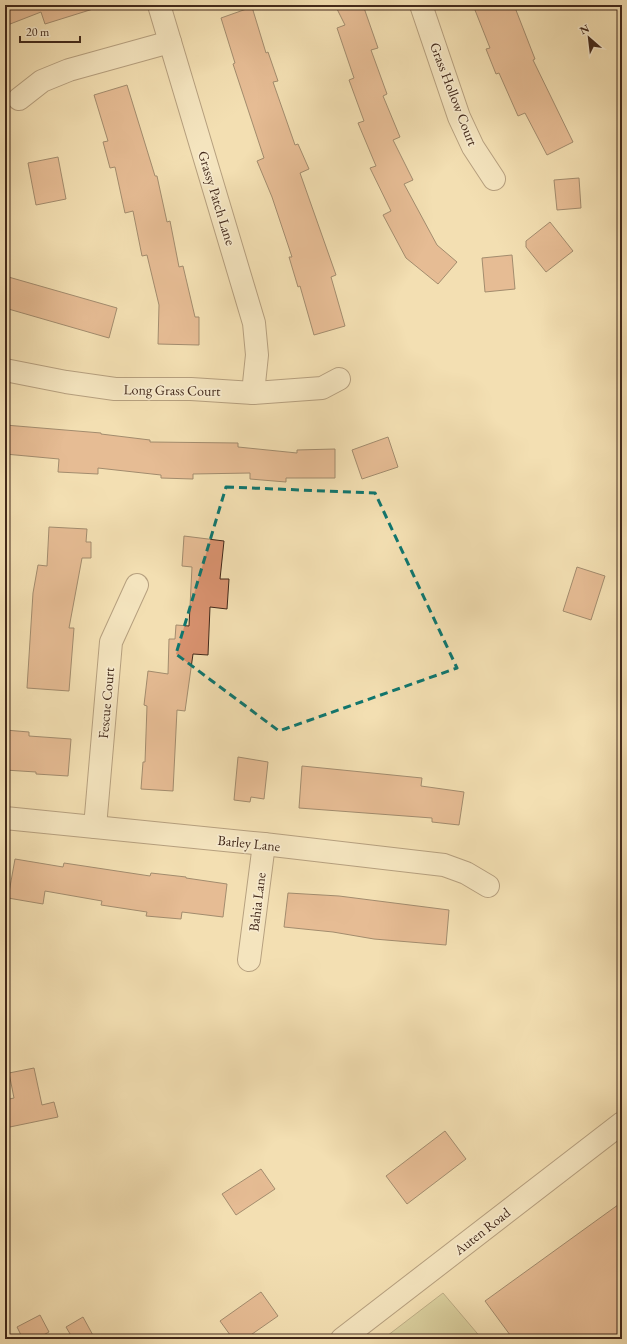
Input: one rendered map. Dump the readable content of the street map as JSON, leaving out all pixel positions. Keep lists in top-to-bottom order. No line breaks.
{"streets":{"street":["Grass Hollow Court","Grassy Patch Lane","Long Grass Court","Fescue Court","Barley Lane","Bahia Lane","Auten Road"]},"crossings":[["Grassy Patch Lane","Long Grass Court"],["Fescue Court","Barley Lane"],["Barley Lane","Bahia Lane"]],"scale_bar":"20 m","north":"top left"}
